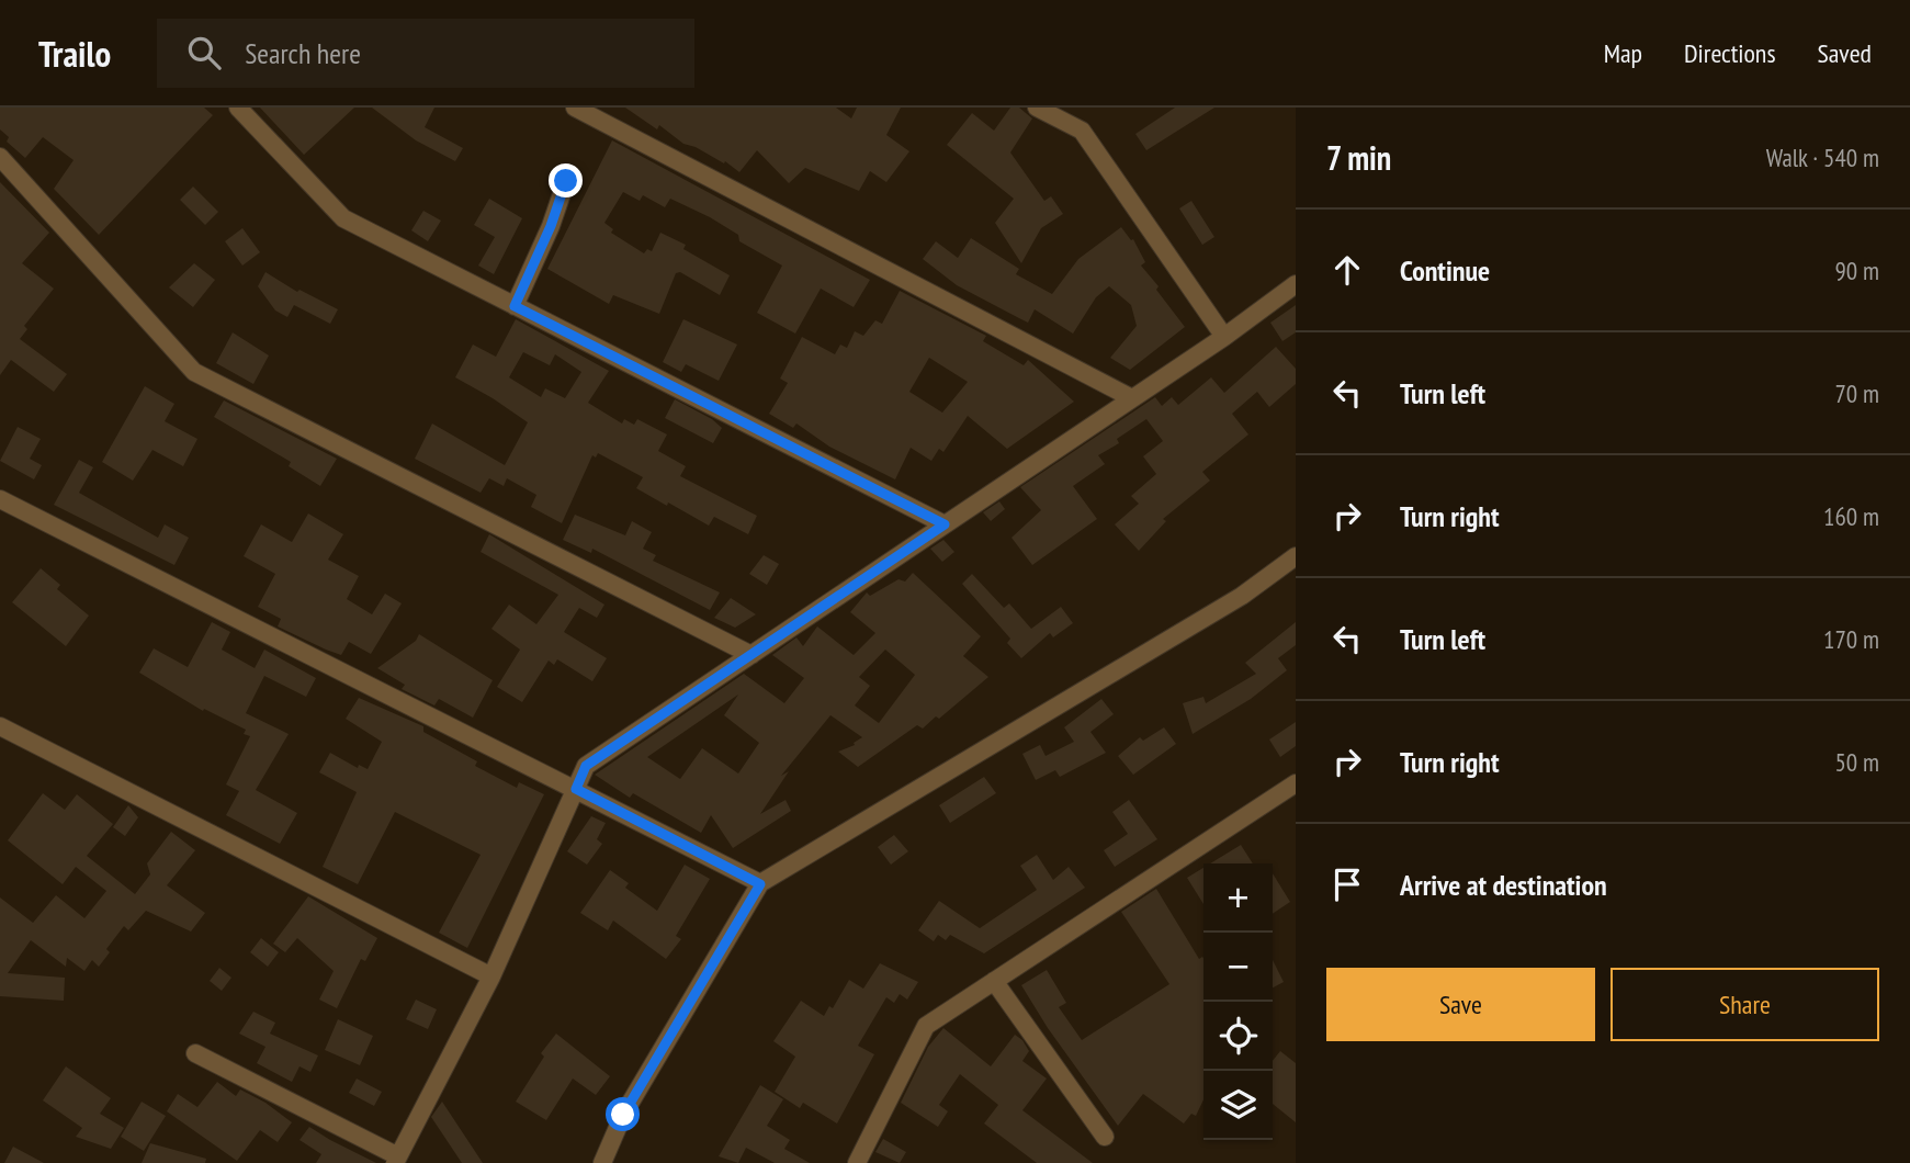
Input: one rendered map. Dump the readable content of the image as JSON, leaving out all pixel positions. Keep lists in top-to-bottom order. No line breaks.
{"page":{"header":"Trailo","search":"Search here","nav":["Map","Directions","Saved"],"heading":["7 min","Walk · 540 m"],"list":[["Continue","90 m"],["Turn left","70 m"],["Turn right","160 m"],["Turn left","170 m"],["Turn right","50 m"],"Arrive at destination"],"map_buttons":["+","−"],"buttons":["Save","Share"]}}
